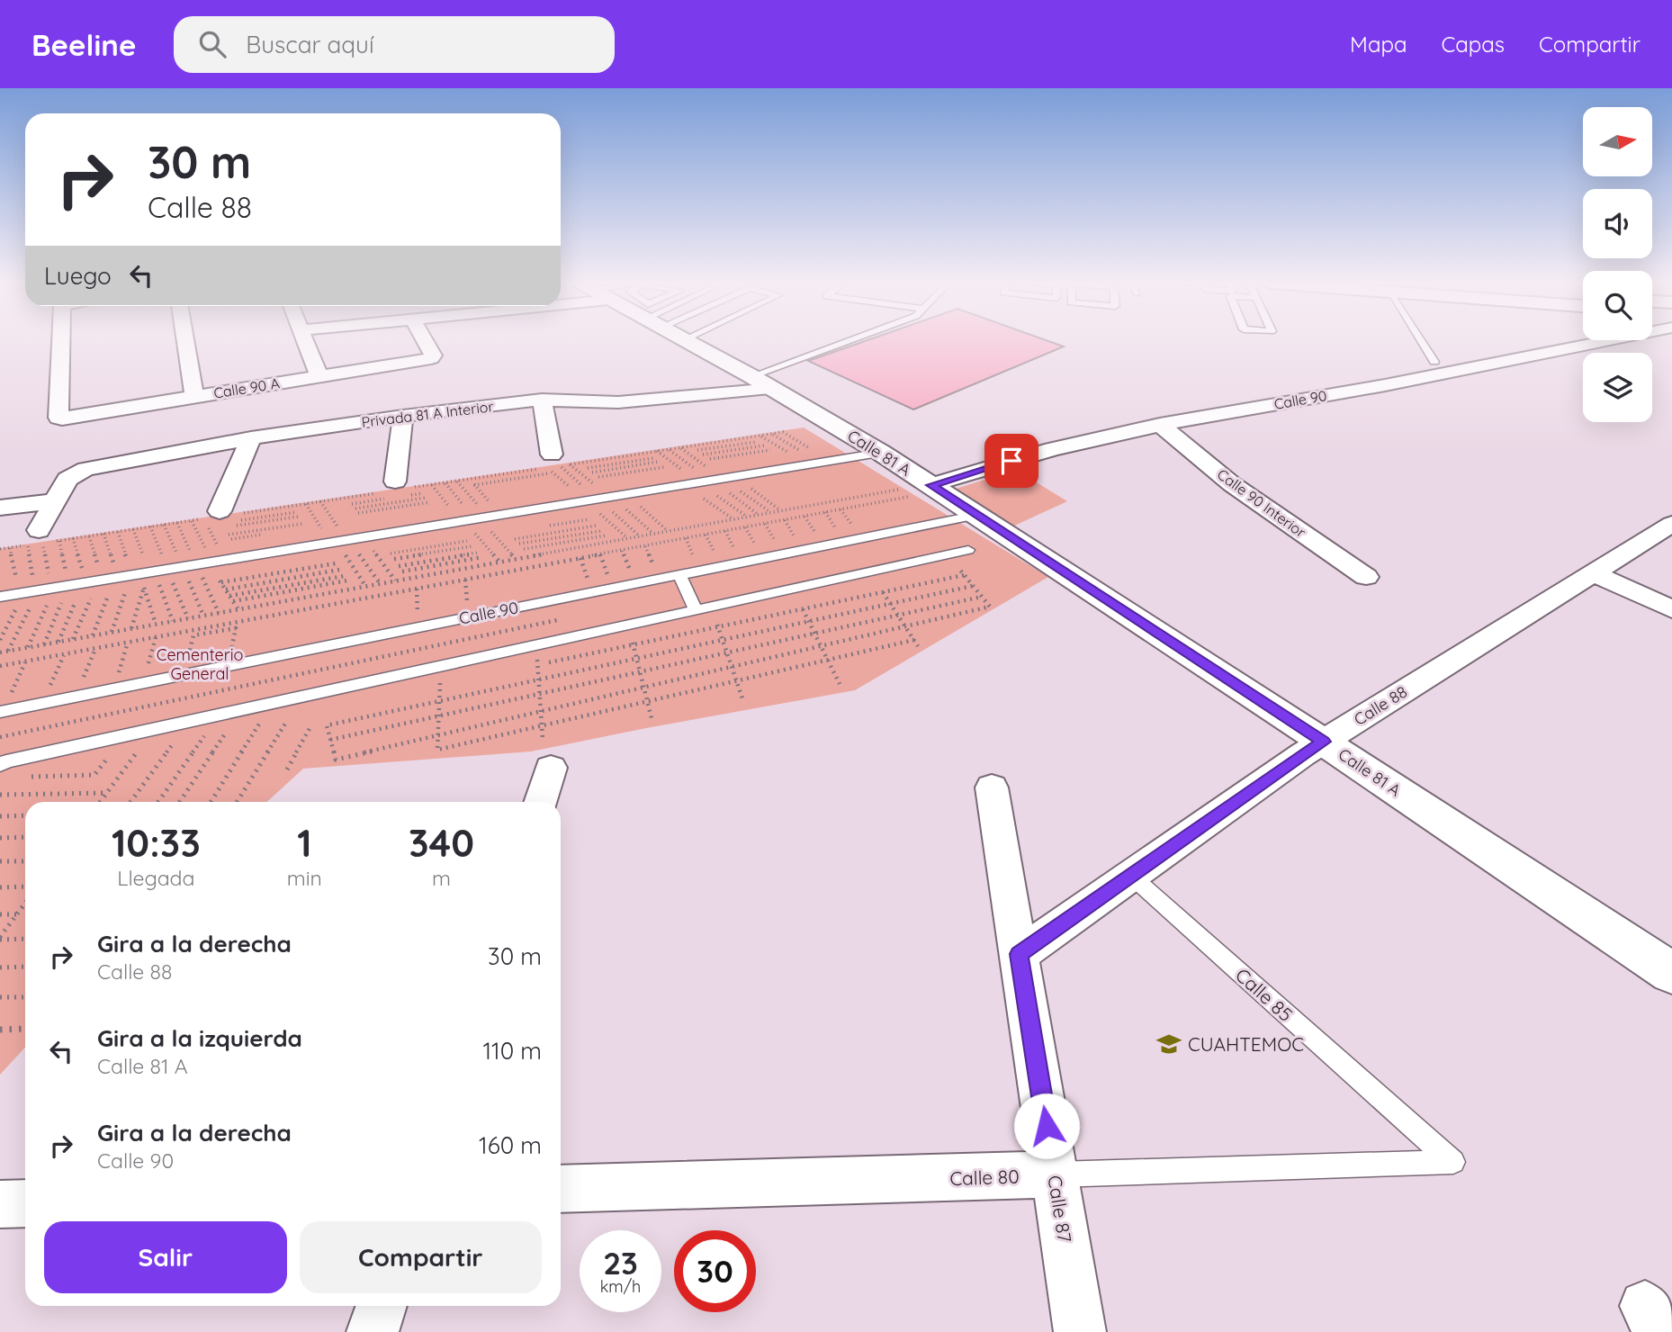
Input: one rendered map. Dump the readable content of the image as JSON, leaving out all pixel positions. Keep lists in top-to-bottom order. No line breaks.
{"streets":{"street":["Calle 90 A","Calle 90","Privada 81 A Interior","Calle 81 A","Calle 90 Interior","Calle 88","Calle 80","Calle 87"],"lane":["Calle 85"]},"crossings":[["Calle 90","Calle 81 A"],["Calle 90","Calle 90 Interior"],["Privada 81 A Interior","Calle 81 A"],["Calle 81 A","Calle 88"],["Calle 88","Calle 85"],["Calle 88","Calle 87"],["Calle 85","Calle 80"],["Calle 80","Calle 87"]],"parks":["Cementerio General"],"places":{"school or university":["CUAHTEMOC"]},"north":"right","page":{"header":"Beeline","search":"Buscar aquí","nav":["Mapa","Capas","Compartir"],"turn":["30 m","Calle 88"],"then":"Luego","eta":["10:33","Llegada","1","min","340","m"],"list":[{"name":"Gira a la derecha","note":"Calle 88","value":"30 m"},{"name":"Gira a la izquierda","note":"Calle 81 A","value":"110 m"},{"name":"Gira a la derecha","note":"Calle 90","value":"160 m"}],"buttons":["Salir","Compartir"],"speed":"23 km/h","limit":"30"}}
